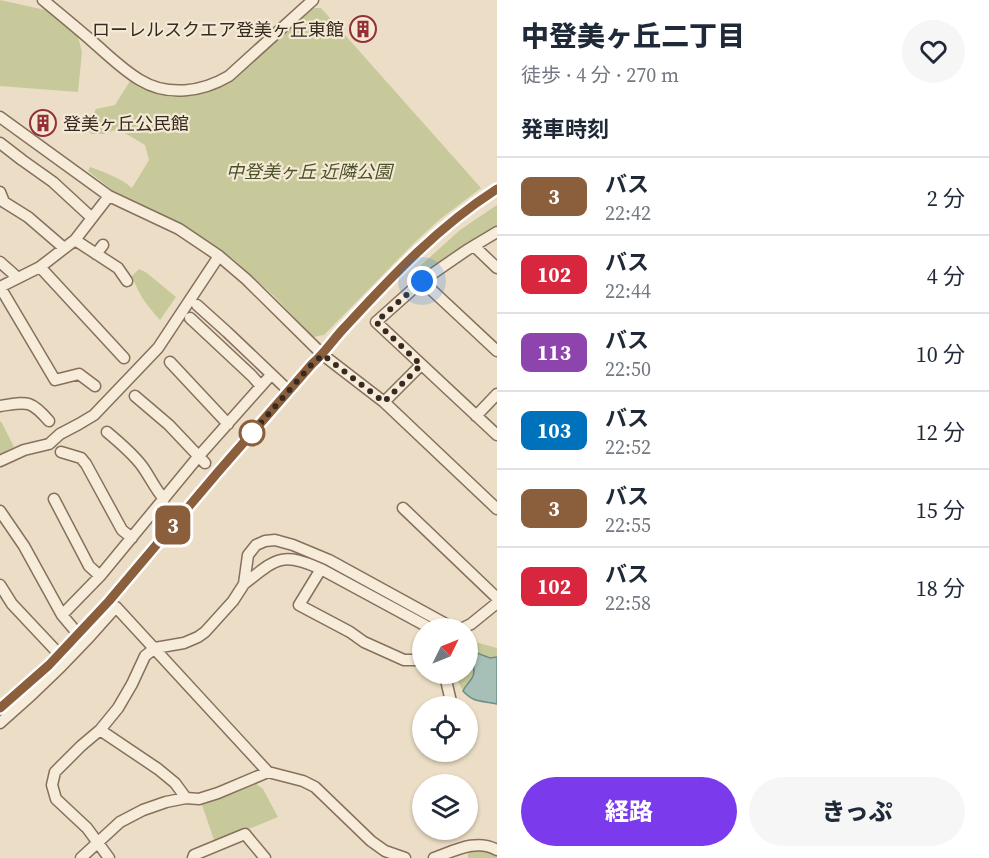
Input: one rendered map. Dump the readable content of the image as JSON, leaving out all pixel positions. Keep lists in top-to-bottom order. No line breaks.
{"parks":["中登美ヶ丘 近隣公園"],"places":{"building":["ローレルスクエア登美ヶ丘東館","登美ヶ丘公民館"]},"lines":["bus line 3"],"north":"top right","page":{"on_map":"3","heading":[["中登美ヶ丘二丁目","徒歩 · 4 分 · 270 m"],"発車時刻"],"list":[{"mark":"3","name":"バス","note":"22:42","value":"2 分"},{"mark":"102","name":"バス","note":"22:44","value":"4 分"},{"mark":"113","name":"バス","note":"22:50","value":"10 分"},{"mark":"103","name":"バス","note":"22:52","value":"12 分"},{"mark":"3","name":"バス","note":"22:55","value":"15 分"},{"mark":"102","name":"バス","note":"22:58","value":"18 分"}],"buttons":["経路","きっぷ"]}}
